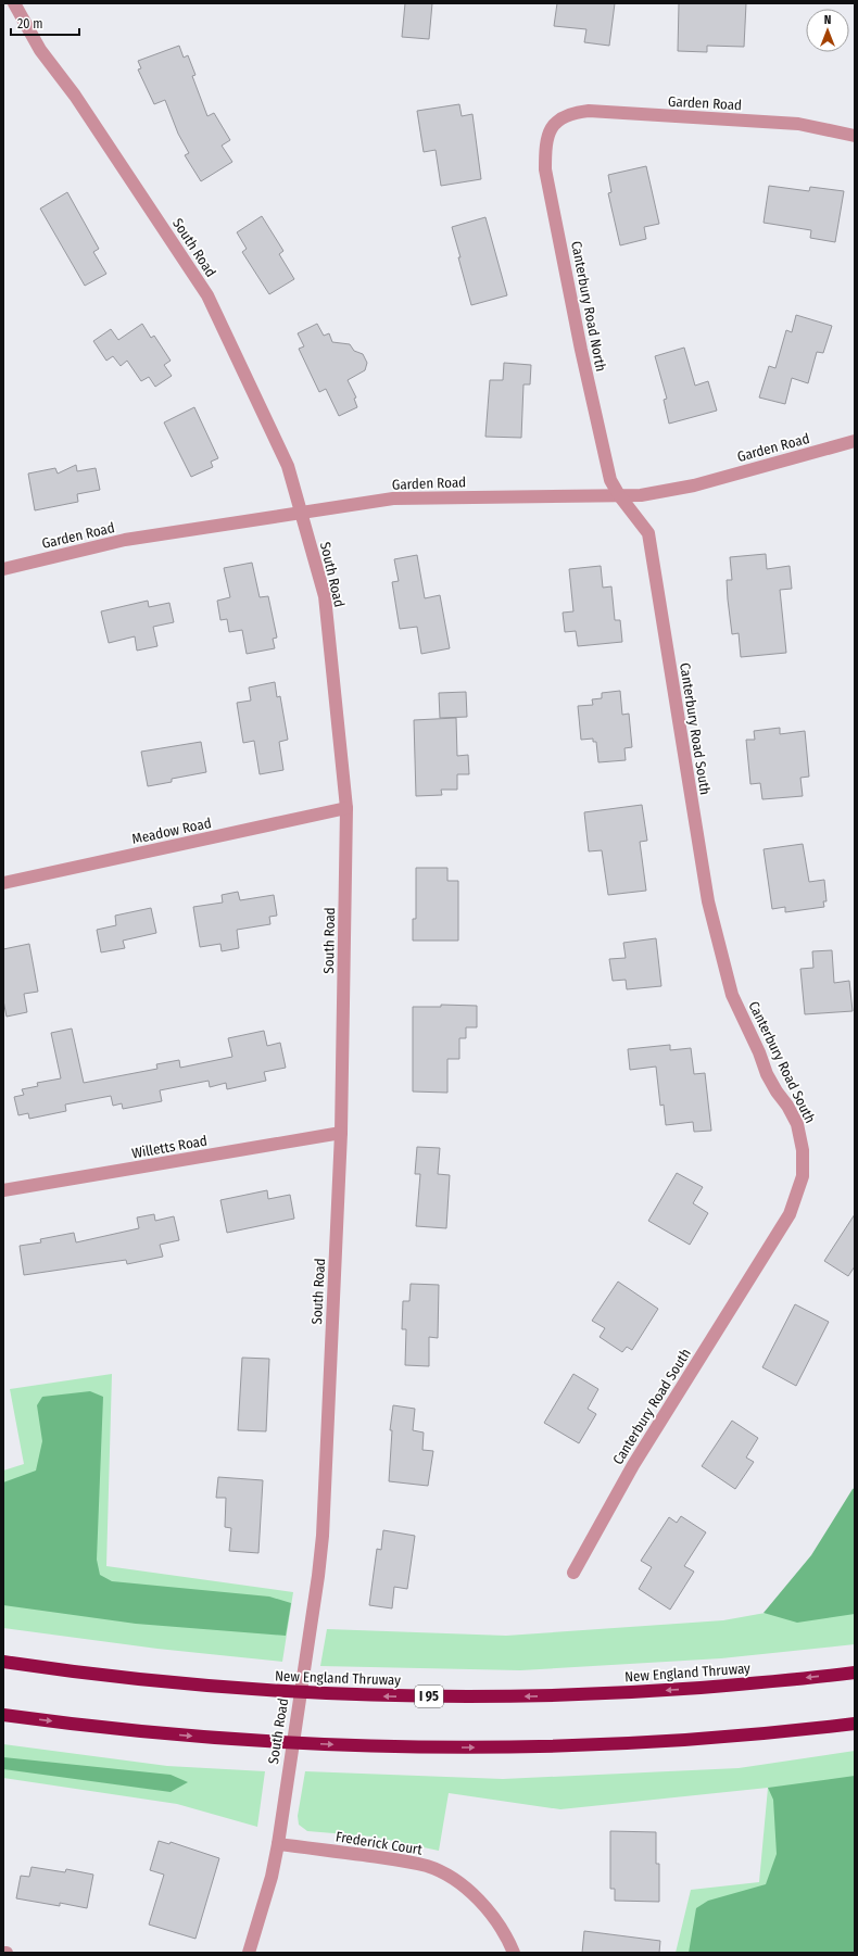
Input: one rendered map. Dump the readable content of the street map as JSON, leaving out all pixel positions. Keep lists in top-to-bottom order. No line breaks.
{"streets":{"highway":["New England Thruway","I 95"],"street":["Garden Road","South Road","Canterbury Road North","Canterbury Road South","Meadow Road","Willetts Road","Frederick Court"]},"crossings":[["Garden Road","South Road"],["Garden Road","Canterbury Road North"],["Garden Road","Canterbury Road South"],["South Road","Meadow Road"],["South Road","Willetts Road"],["South Road","Frederick Court"],["Canterbury Road North","Canterbury Road South"]],"scale_bar":"20 m","north":"top"}
